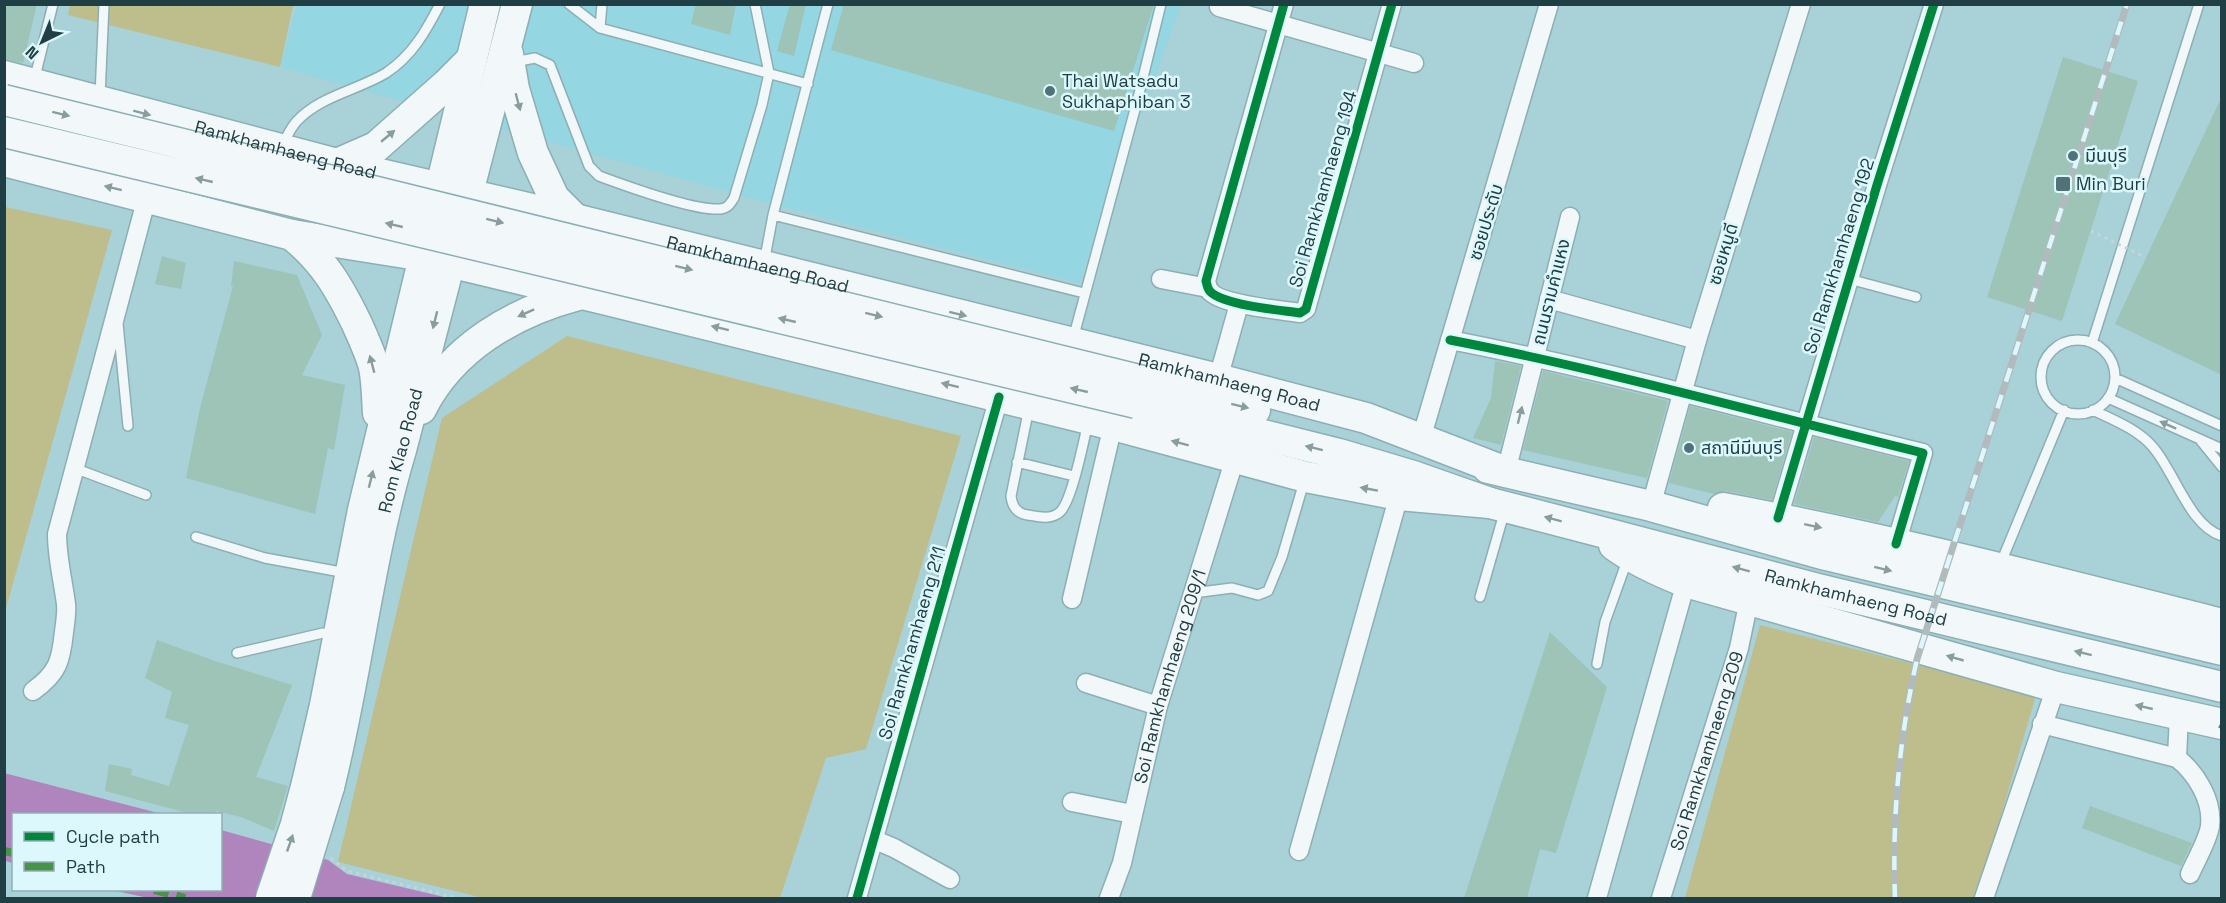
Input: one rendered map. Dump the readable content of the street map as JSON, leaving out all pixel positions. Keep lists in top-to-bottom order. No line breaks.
{"streets":{"main road":["Ramkhamhaeng Road","Rom Klao Road"],"street":["Soi Ramkhamhaeng 194","ซอยประดับ","ซอยหนูดี","Soi Ramkhamhaeng 192","ถนนรามคำแหง","Soi Ramkhamhaeng 211","Soi Ramkhamhaeng 209/1","Soi Ramkhamhaeng 209"]},"crossings":[["Ramkhamhaeng Road","ซอยประดับ"],["Ramkhamhaeng Road","ซอยหนูดี"],["Ramkhamhaeng Road","ถนนรามคำแหง"],["Ramkhamhaeng Road","Rom Klao Road"],["Ramkhamhaeng Road","Soi Ramkhamhaeng 211"],["Ramkhamhaeng Road","Soi Ramkhamhaeng 209/1"]],"one_way":["ถนนรามคำแหง"],"places":{"other":["Thai Watsadu Sukhaphiban 3","มีนบุรี","สถานีมีนบุรี"],"transit":["Min Buri"]},"legend":["Cycle path","Path"],"north":"bottom left"}
